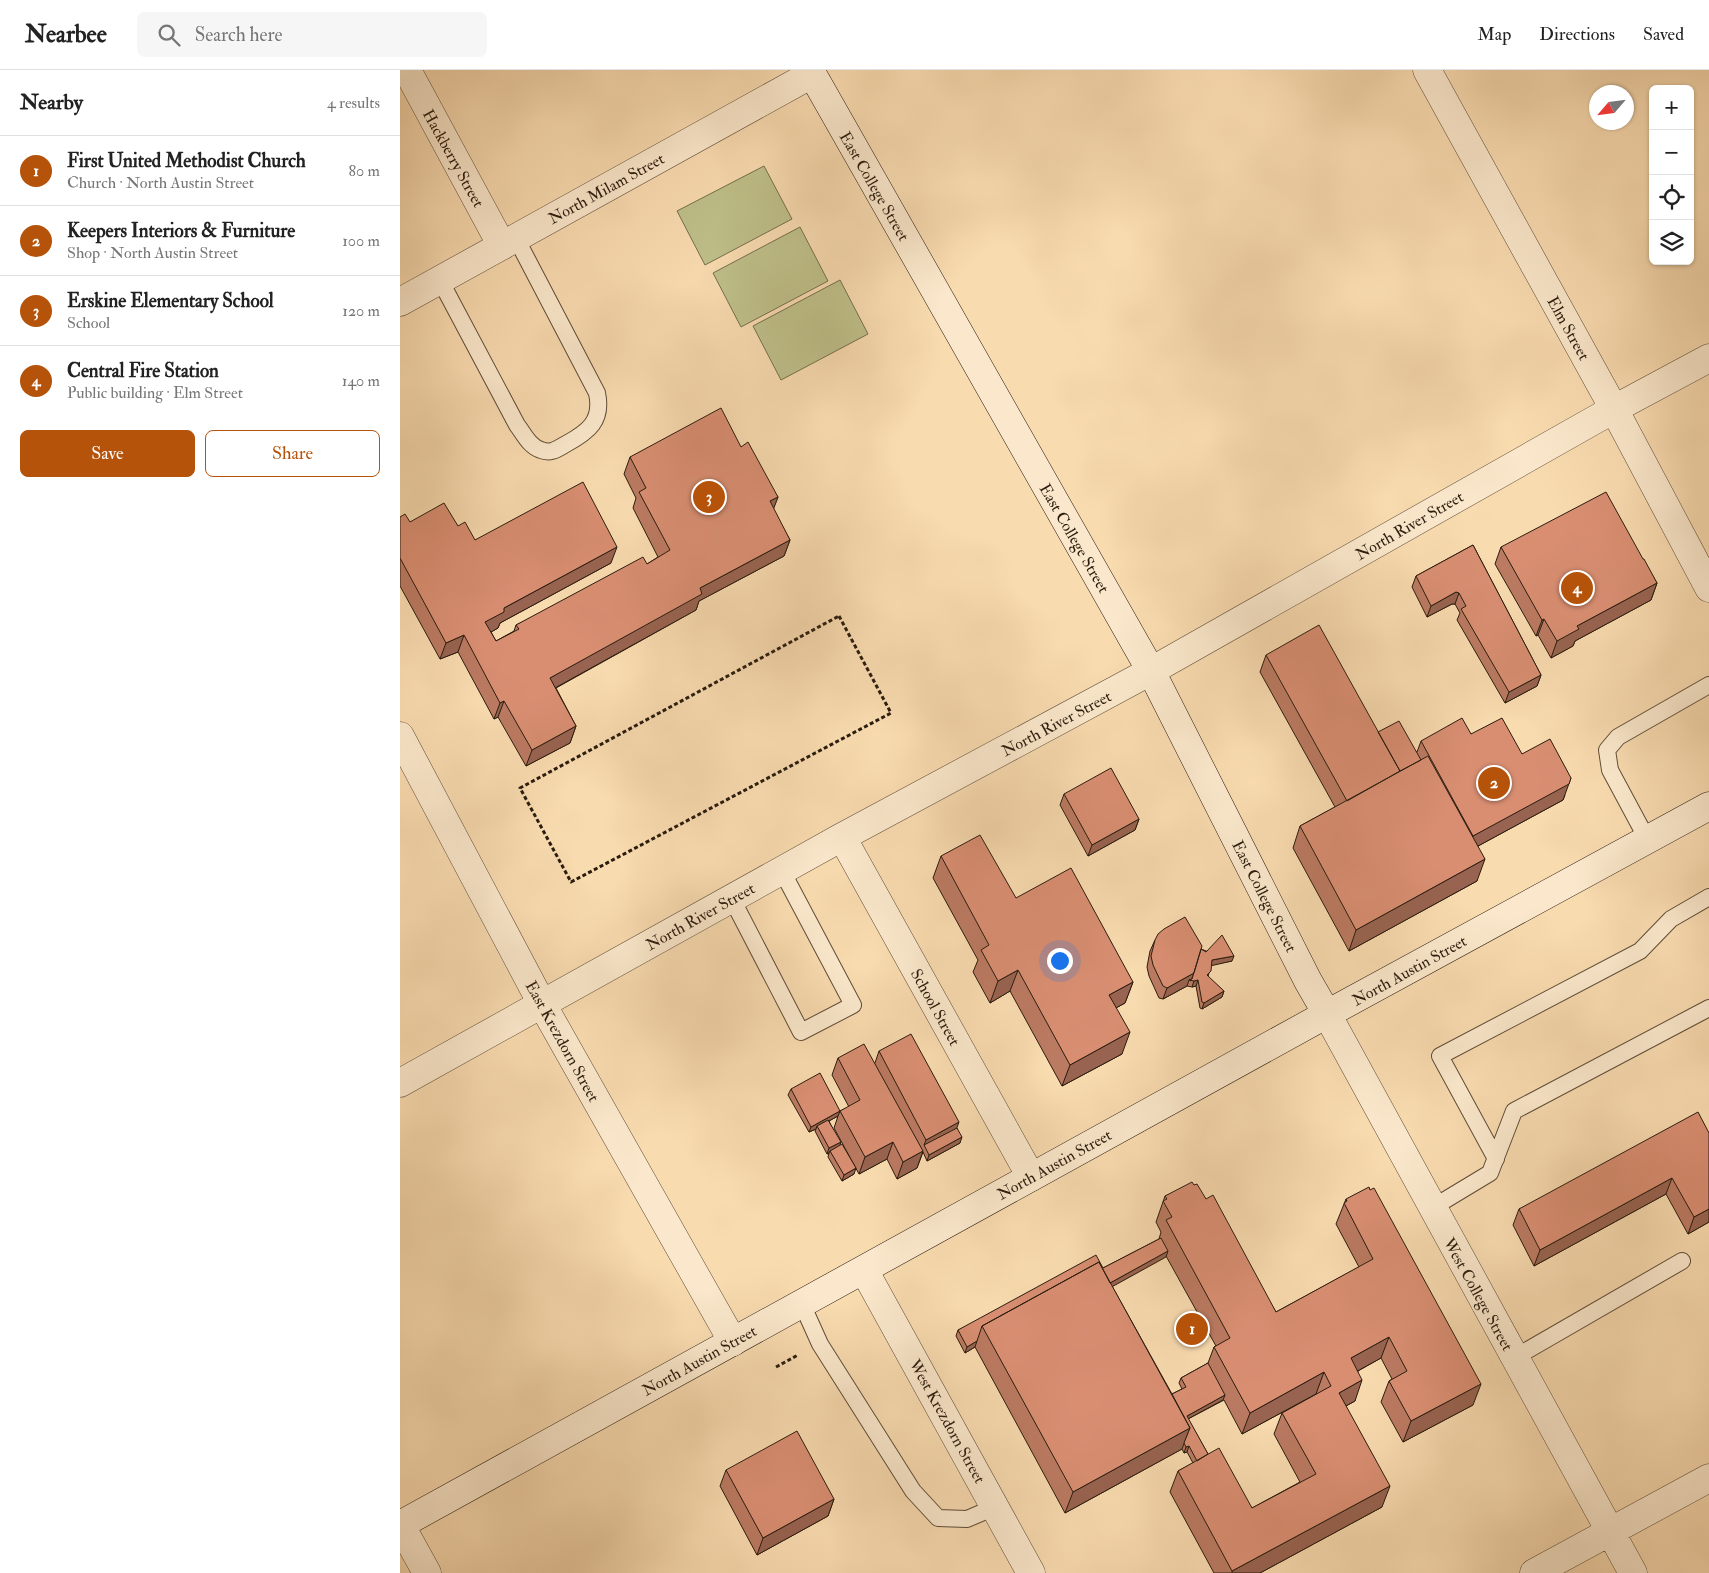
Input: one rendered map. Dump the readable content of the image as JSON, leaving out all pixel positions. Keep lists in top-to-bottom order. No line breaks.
{"streets":{"street":["Hackberry Street","East College Street","North Milam Street","Elm Street","North River Street","North Austin Street","School Street","East Krezdorn Street","West College Street","West Krezdorn Street"]},"crossings":[["Hackberry Street","North Milam Street"],["East College Street","North Milam Street"],["East College Street","North River Street"],["East College Street","North Austin Street"],["East College Street","West College Street"],["Elm Street","North River Street"],["North River Street","School Street"],["North River Street","East Krezdorn Street"],["North Austin Street","School Street"],["North Austin Street","East Krezdorn Street"],["North Austin Street","West College Street"],["North Austin Street","West Krezdorn Street"]],"north":"bottom left","page":{"header":"Nearbee","search":"Search here","nav":["Map","Directions","Saved"],"heading":["Nearby","4 results"],"map_buttons":["+","−"],"list":[{"mark":"1","name":"First United Methodist Church","note":"Church · North Austin Street","value":"80 m"},{"mark":"2","name":"Keepers Interiors & Furniture","note":"Shop · North Austin Street","value":"100 m"},{"mark":"3","name":"Erskine Elementary School","note":"School","value":"120 m"},{"mark":"4","name":"Central Fire Station","note":"Public building · Elm Street","value":"140 m"}],"buttons":["Save","Share"],"pins":["3","4","2","1"]}}
